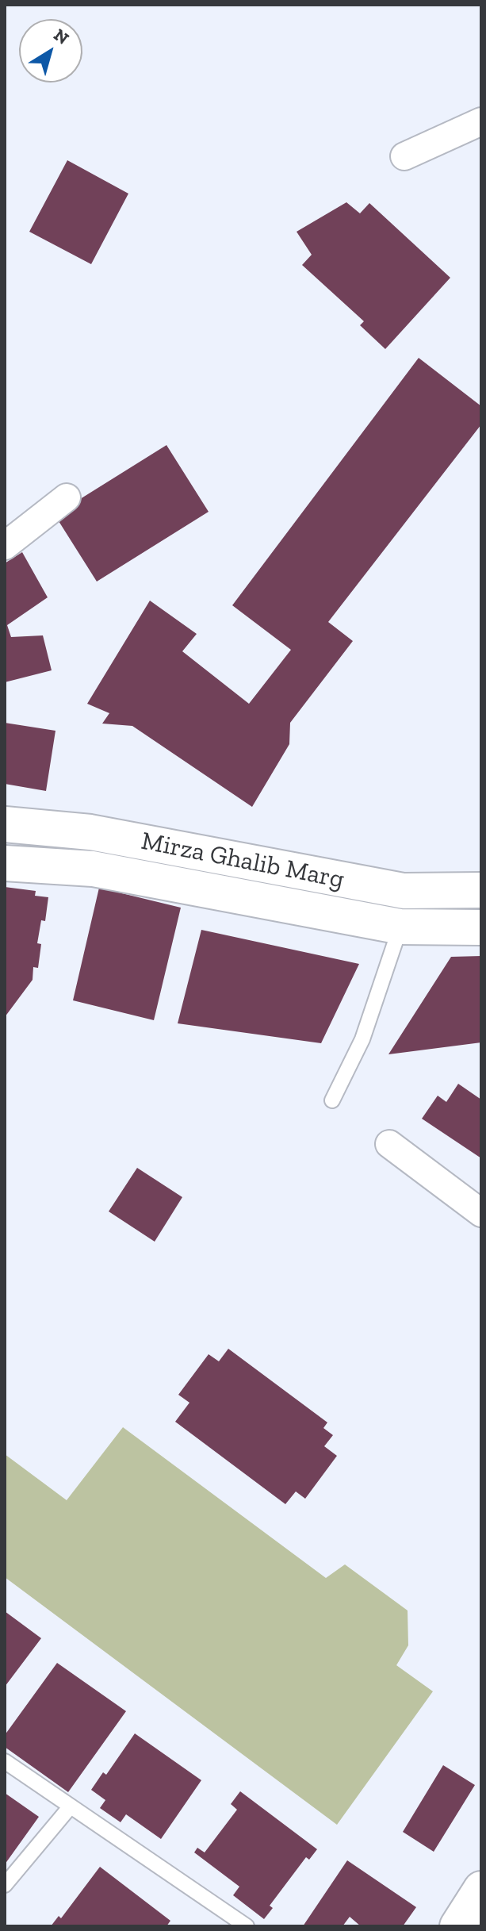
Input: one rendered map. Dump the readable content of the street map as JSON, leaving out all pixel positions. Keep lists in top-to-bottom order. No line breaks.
{"streets":{"main road":["Mirza Ghalib Marg"]},"north":"top right"}
